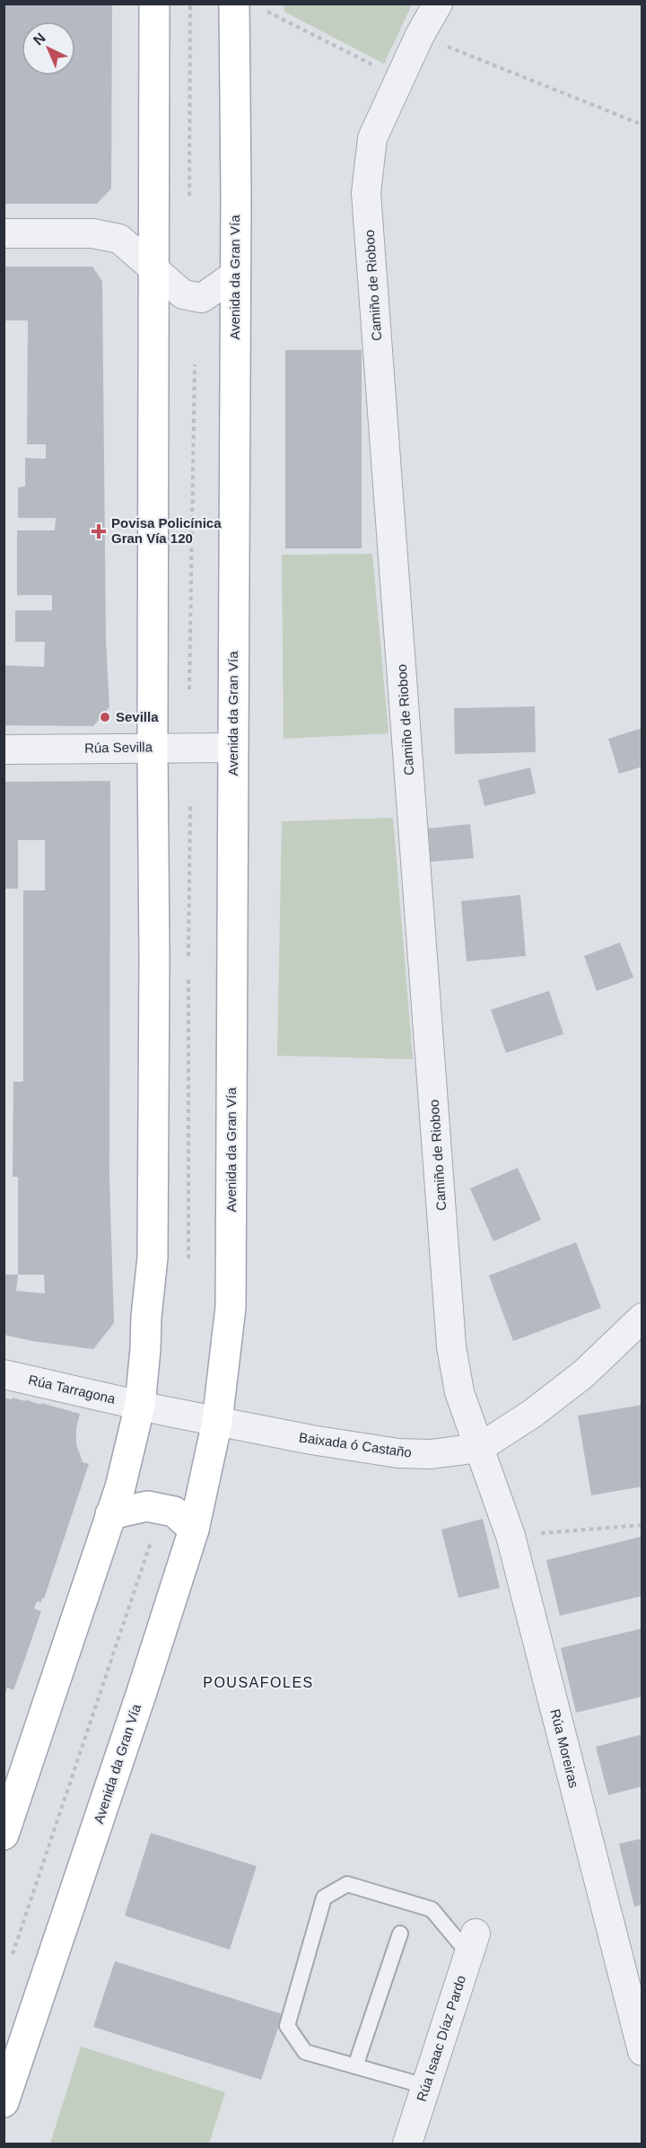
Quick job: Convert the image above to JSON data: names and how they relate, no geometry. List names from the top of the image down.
{
  "streets": {
    "main road": ["Avenida da Gran Vía"],
    "street": [
      "Camiño de Rioboo",
      "Rúa Sevilla",
      "Rúa Tarragona",
      "Baixada ó Castaño",
      "Rúa Moreiras",
      "Rúa Isaac Díaz Pardo"
    ]
  },
  "crossings": [
    ["Avenida da Gran Vía", "Rúa Sevilla"],
    ["Avenida da Gran Vía", "Baixada ó Castaño"],
    ["Camiño de Rioboo", "Baixada ó Castaño"],
    ["Camiño de Rioboo", "Rúa Moreiras"],
    ["Baixada ó Castaño", "Rúa Moreiras"]
  ],
  "districts": ["POUSAFOLES"],
  "places": {
    "health": ["Povisa Policínica Gran Vía 120"],
    "other": ["Sevilla"]
  },
  "north": "top left"
}
